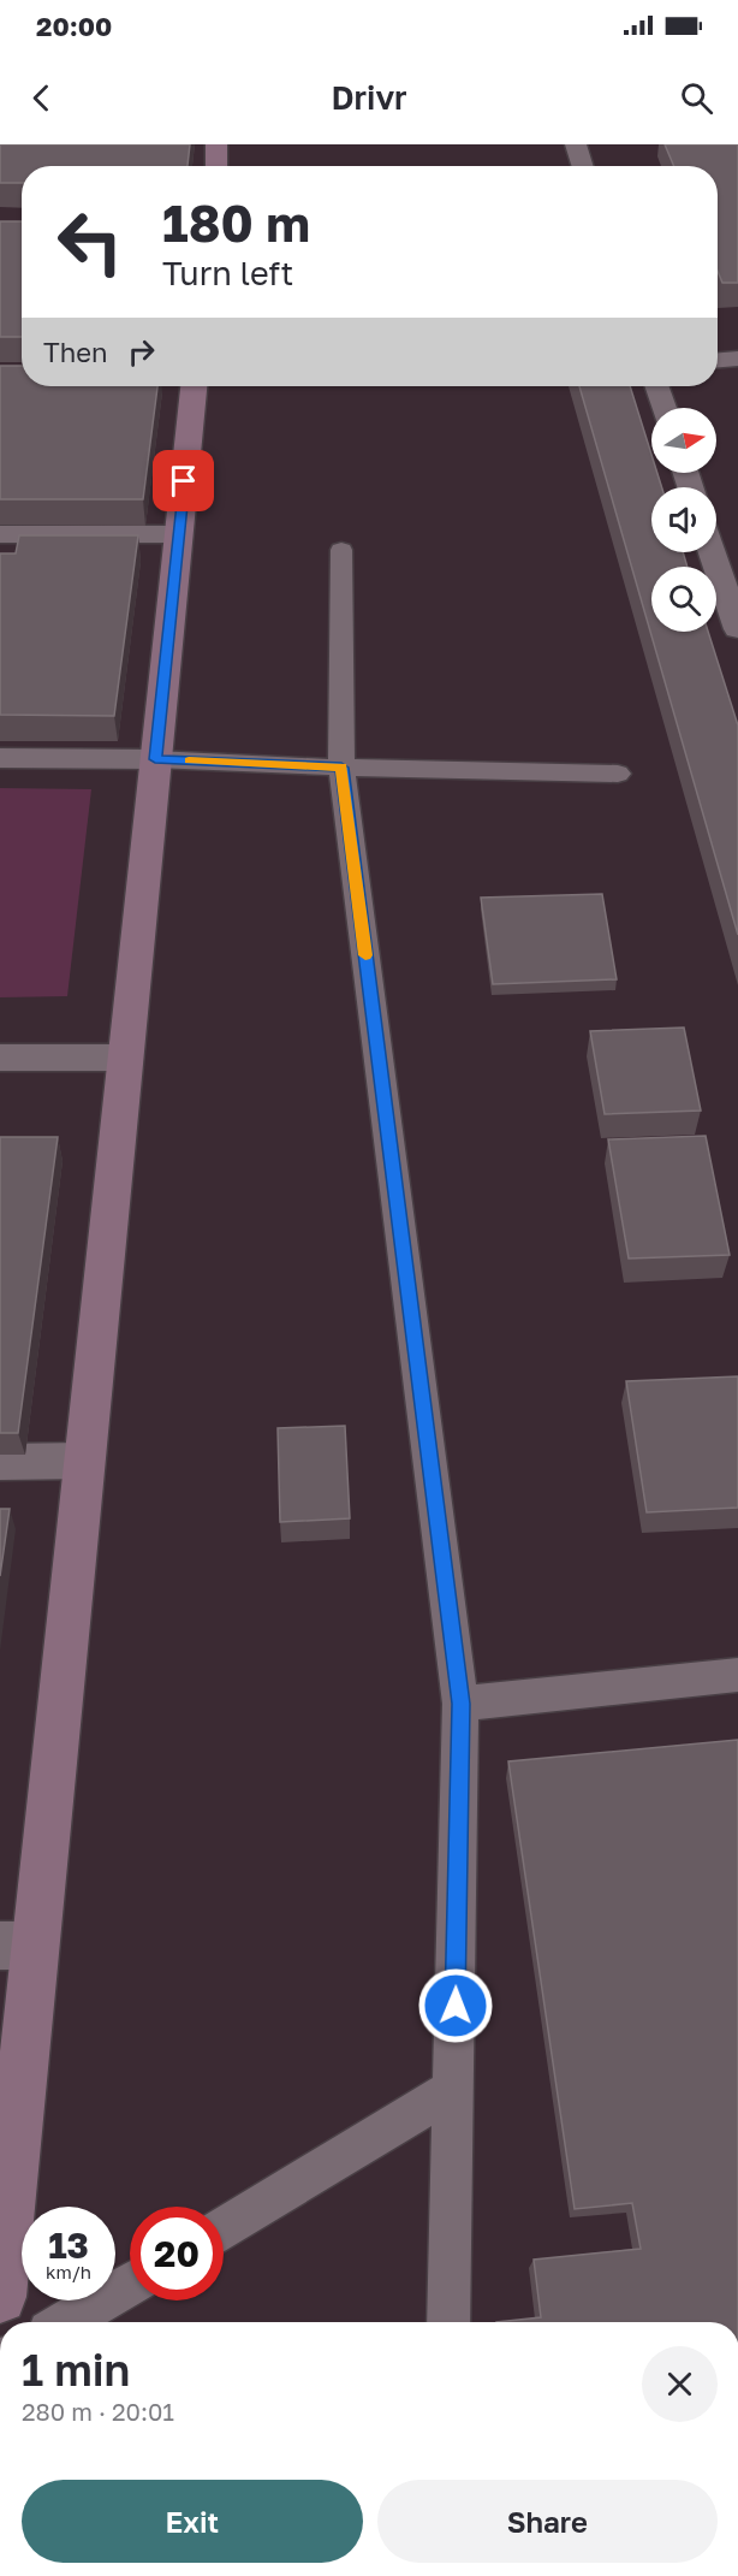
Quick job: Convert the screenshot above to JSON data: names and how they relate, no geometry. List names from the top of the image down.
{
  "north": "right",
  "page": {
    "status": "20:00",
    "header": "Drivr",
    "turn": ["180 m", "Turn left"],
    "then": "Then",
    "speed": "13 km/h",
    "limit": "20",
    "heading": ["1 min", "280 m · 20:01"],
    "buttons": ["Exit", "Share"]
  }
}
